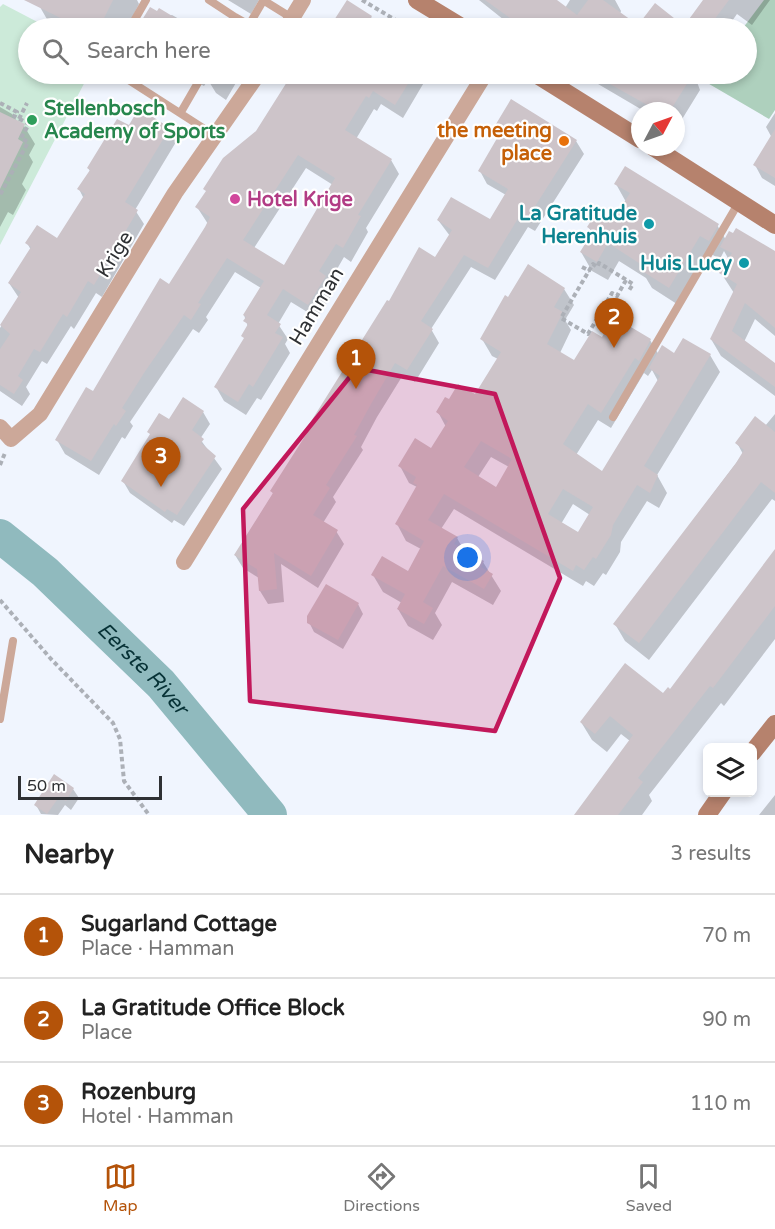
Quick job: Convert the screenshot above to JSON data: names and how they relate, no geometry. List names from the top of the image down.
{
  "streets": {
    "street": ["Krige", "Hamman"]
  },
  "water": ["Eerste River"],
  "places": [
    "Stellenbosch Academy of Sports",
    "the meeting place",
    "Hotel Krige",
    "La Gratitude Herenhuis",
    "Huis Lucy"
  ],
  "scale_bar": "50 m",
  "north": "top right",
  "page": {
    "search": "Search here",
    "pins": ["2", "1", "3"],
    "scale": "50 m",
    "heading": ["Nearby", "3 results"],
    "list": [
      {
        "mark": "1",
        "name": "Sugarland Cottage",
        "note": "Place · Hamman",
        "value": "70 m"
      },
      {
        "mark": "2",
        "name": "La Gratitude Office Block",
        "note": "Place",
        "value": "90 m"
      },
      {
        "mark": "3",
        "name": "Rozenburg",
        "note": "Hotel · Hamman",
        "value": "110 m"
      }
    ],
    "nav": ["Map", "Directions", "Saved"]
  }
}
